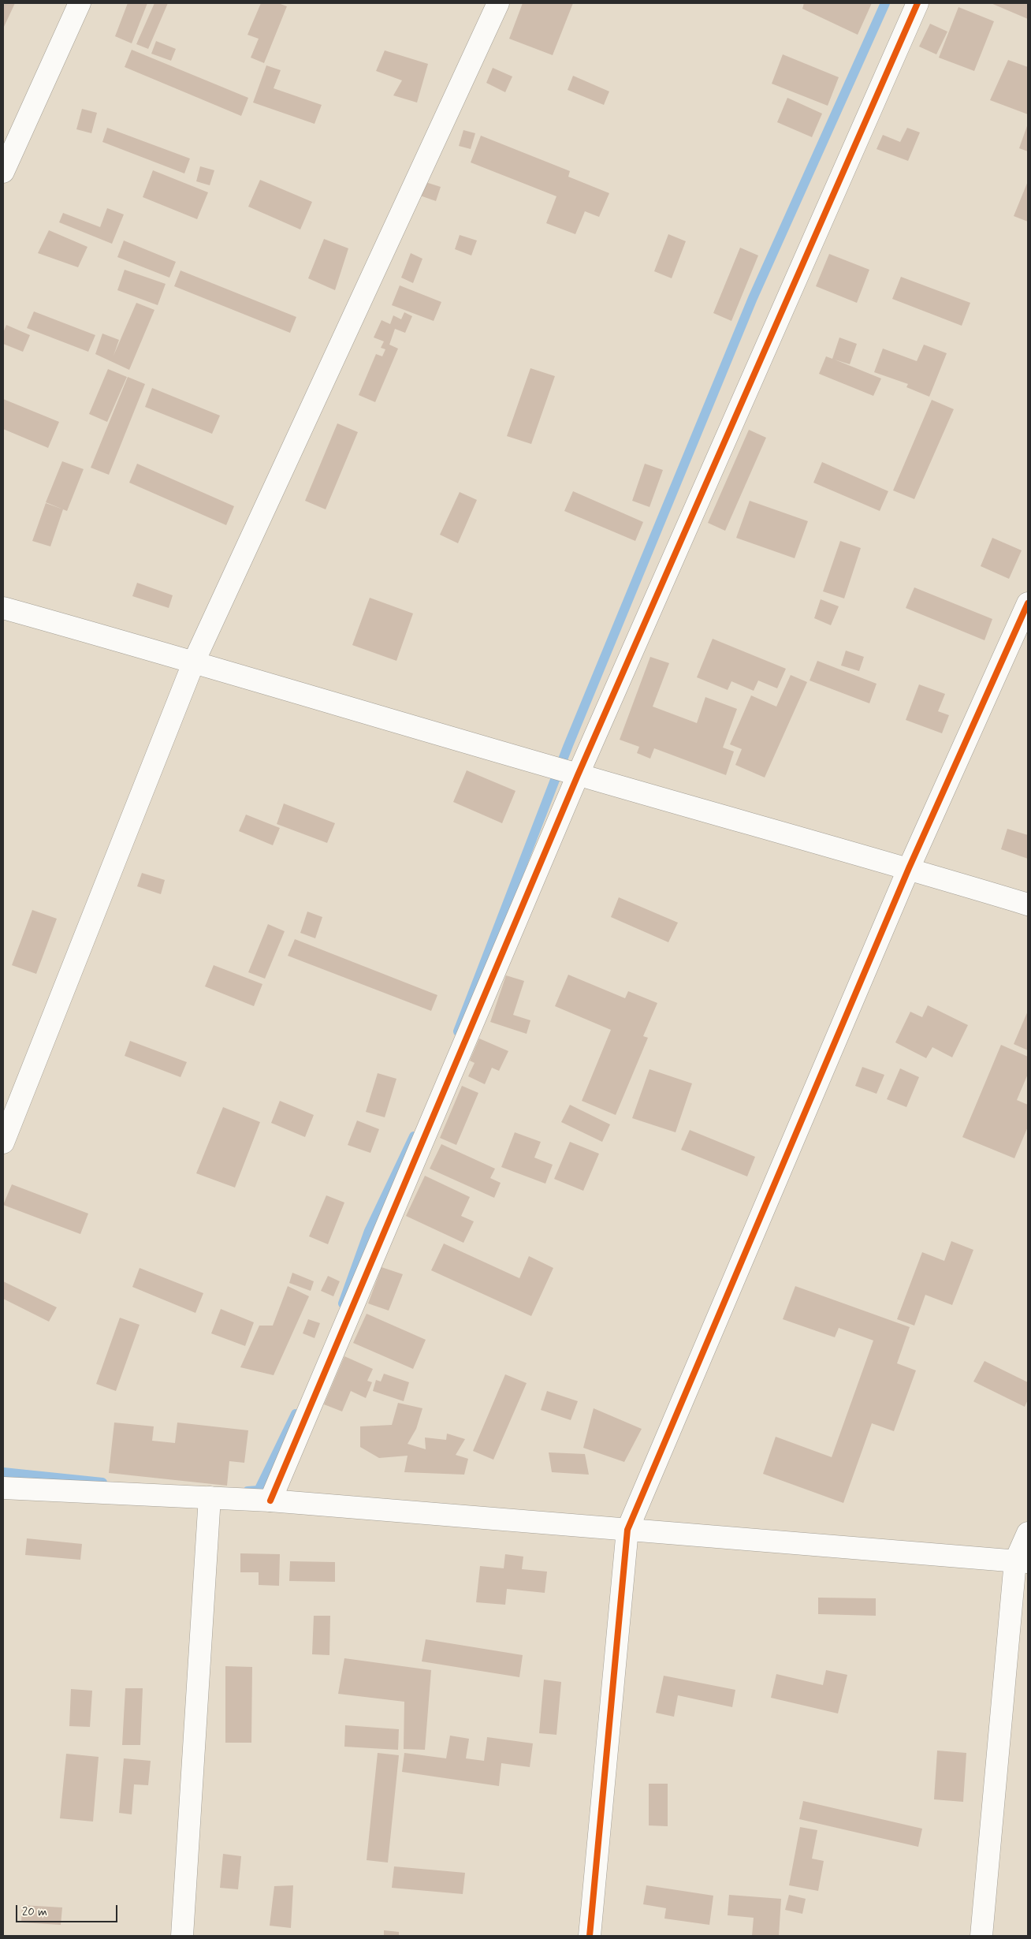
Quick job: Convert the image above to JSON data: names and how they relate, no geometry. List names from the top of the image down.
{
  "scale_bar": "20 m"
}
